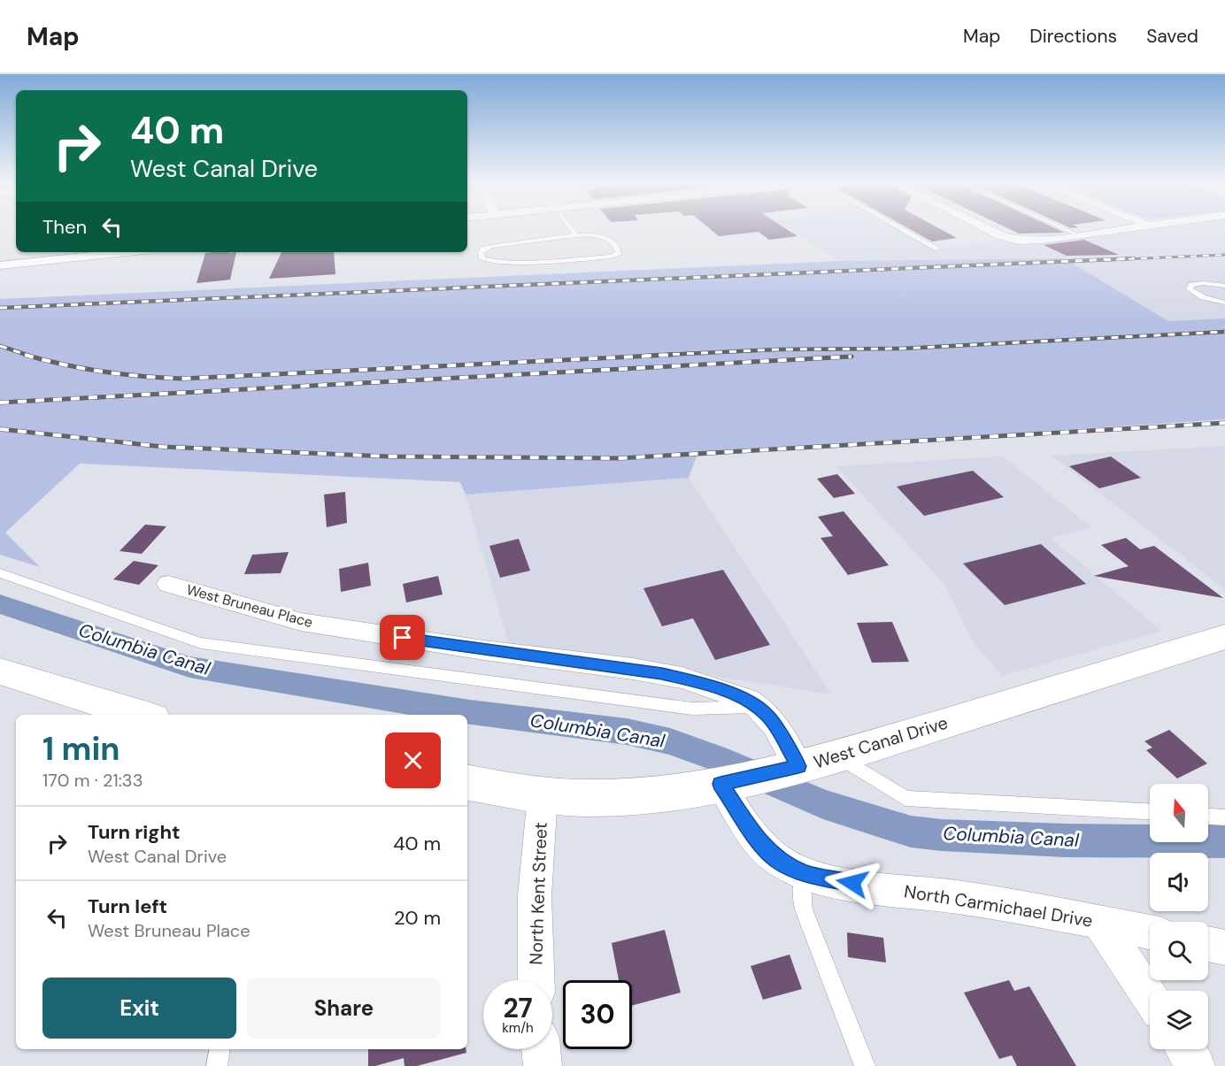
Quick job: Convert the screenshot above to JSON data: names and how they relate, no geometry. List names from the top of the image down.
{
  "streets": {
    "street": [
      "West Bruneau Place",
      "West Canal Drive",
      "North Kent Street",
      "North Carmichael Drive"
    ]
  },
  "crossings": [
    ["West Bruneau Place", "West Canal Drive"],
    ["West Canal Drive", "North Kent Street"],
    ["West Canal Drive", "North Carmichael Drive"]
  ],
  "water": ["Columbia Canal"],
  "north": "top",
  "page": {
    "header": "Map",
    "nav": ["Map", "Directions", "Saved"],
    "turn": ["40 m", "West Canal Drive"],
    "then": "Then",
    "heading": ["1 min", "170 m · 21:33"],
    "list": [
      {
        "name": "Turn right",
        "note": "West Canal Drive",
        "value": "40 m"
      },
      {
        "name": "Turn left",
        "note": "West Bruneau Place",
        "value": "20 m"
      }
    ],
    "buttons": ["Exit", "Share"],
    "speed": "27 km/h",
    "limit": "30"
  }
}
